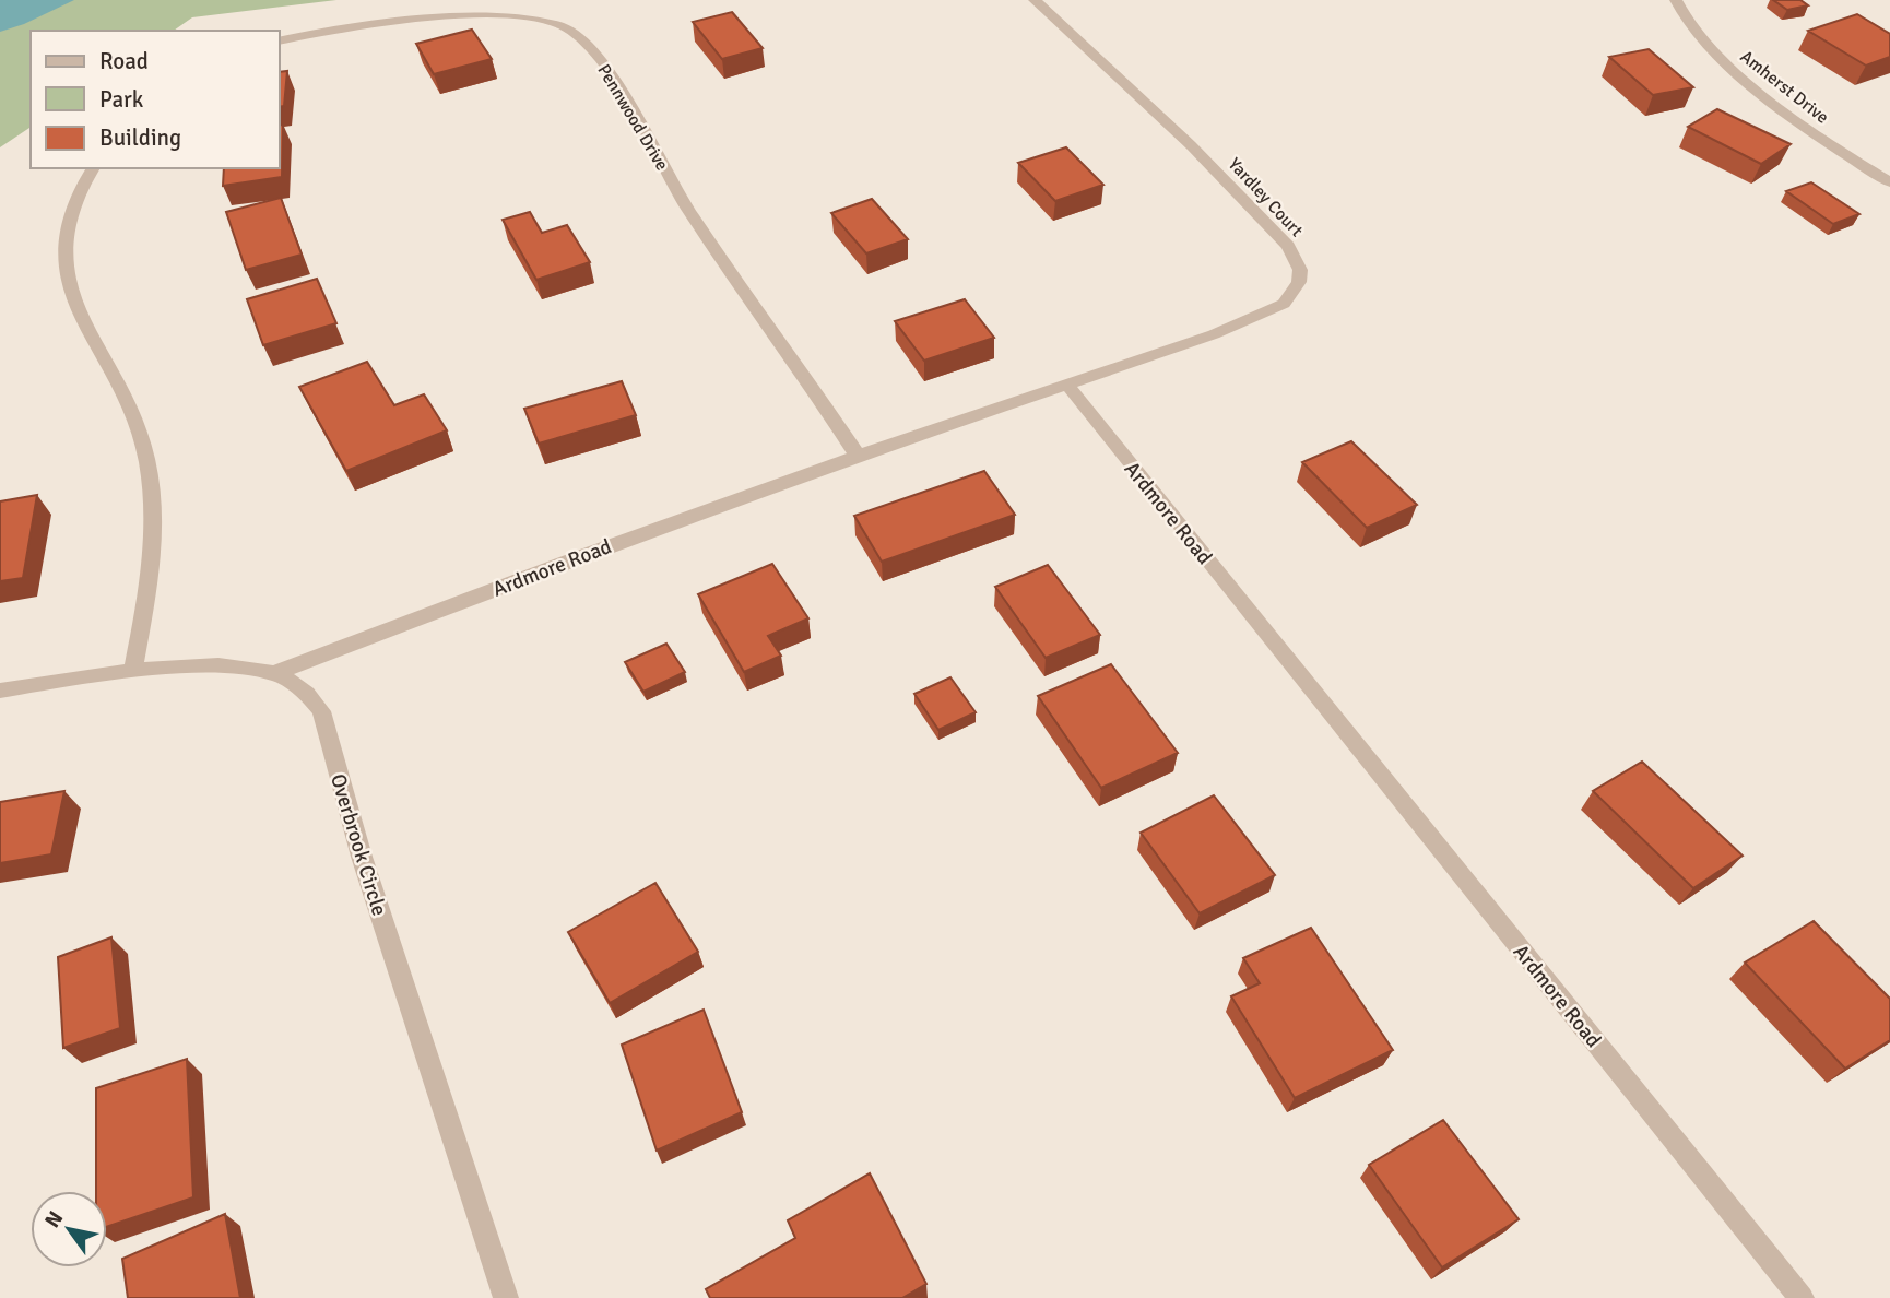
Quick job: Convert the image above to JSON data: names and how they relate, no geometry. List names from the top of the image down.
{
  "streets": {
    "street": [
      "Amherst Drive",
      "Pennwood Drive",
      "Yardley Court",
      "Ardmore Road",
      "Overbrook Circle"
    ]
  },
  "crossings": [
    ["Pennwood Drive", "Ardmore Road"],
    ["Yardley Court", "Ardmore Road"],
    ["Ardmore Road", "Overbrook Circle"]
  ],
  "legend": ["Road", "Park", "Building"],
  "north": "top left"
}
